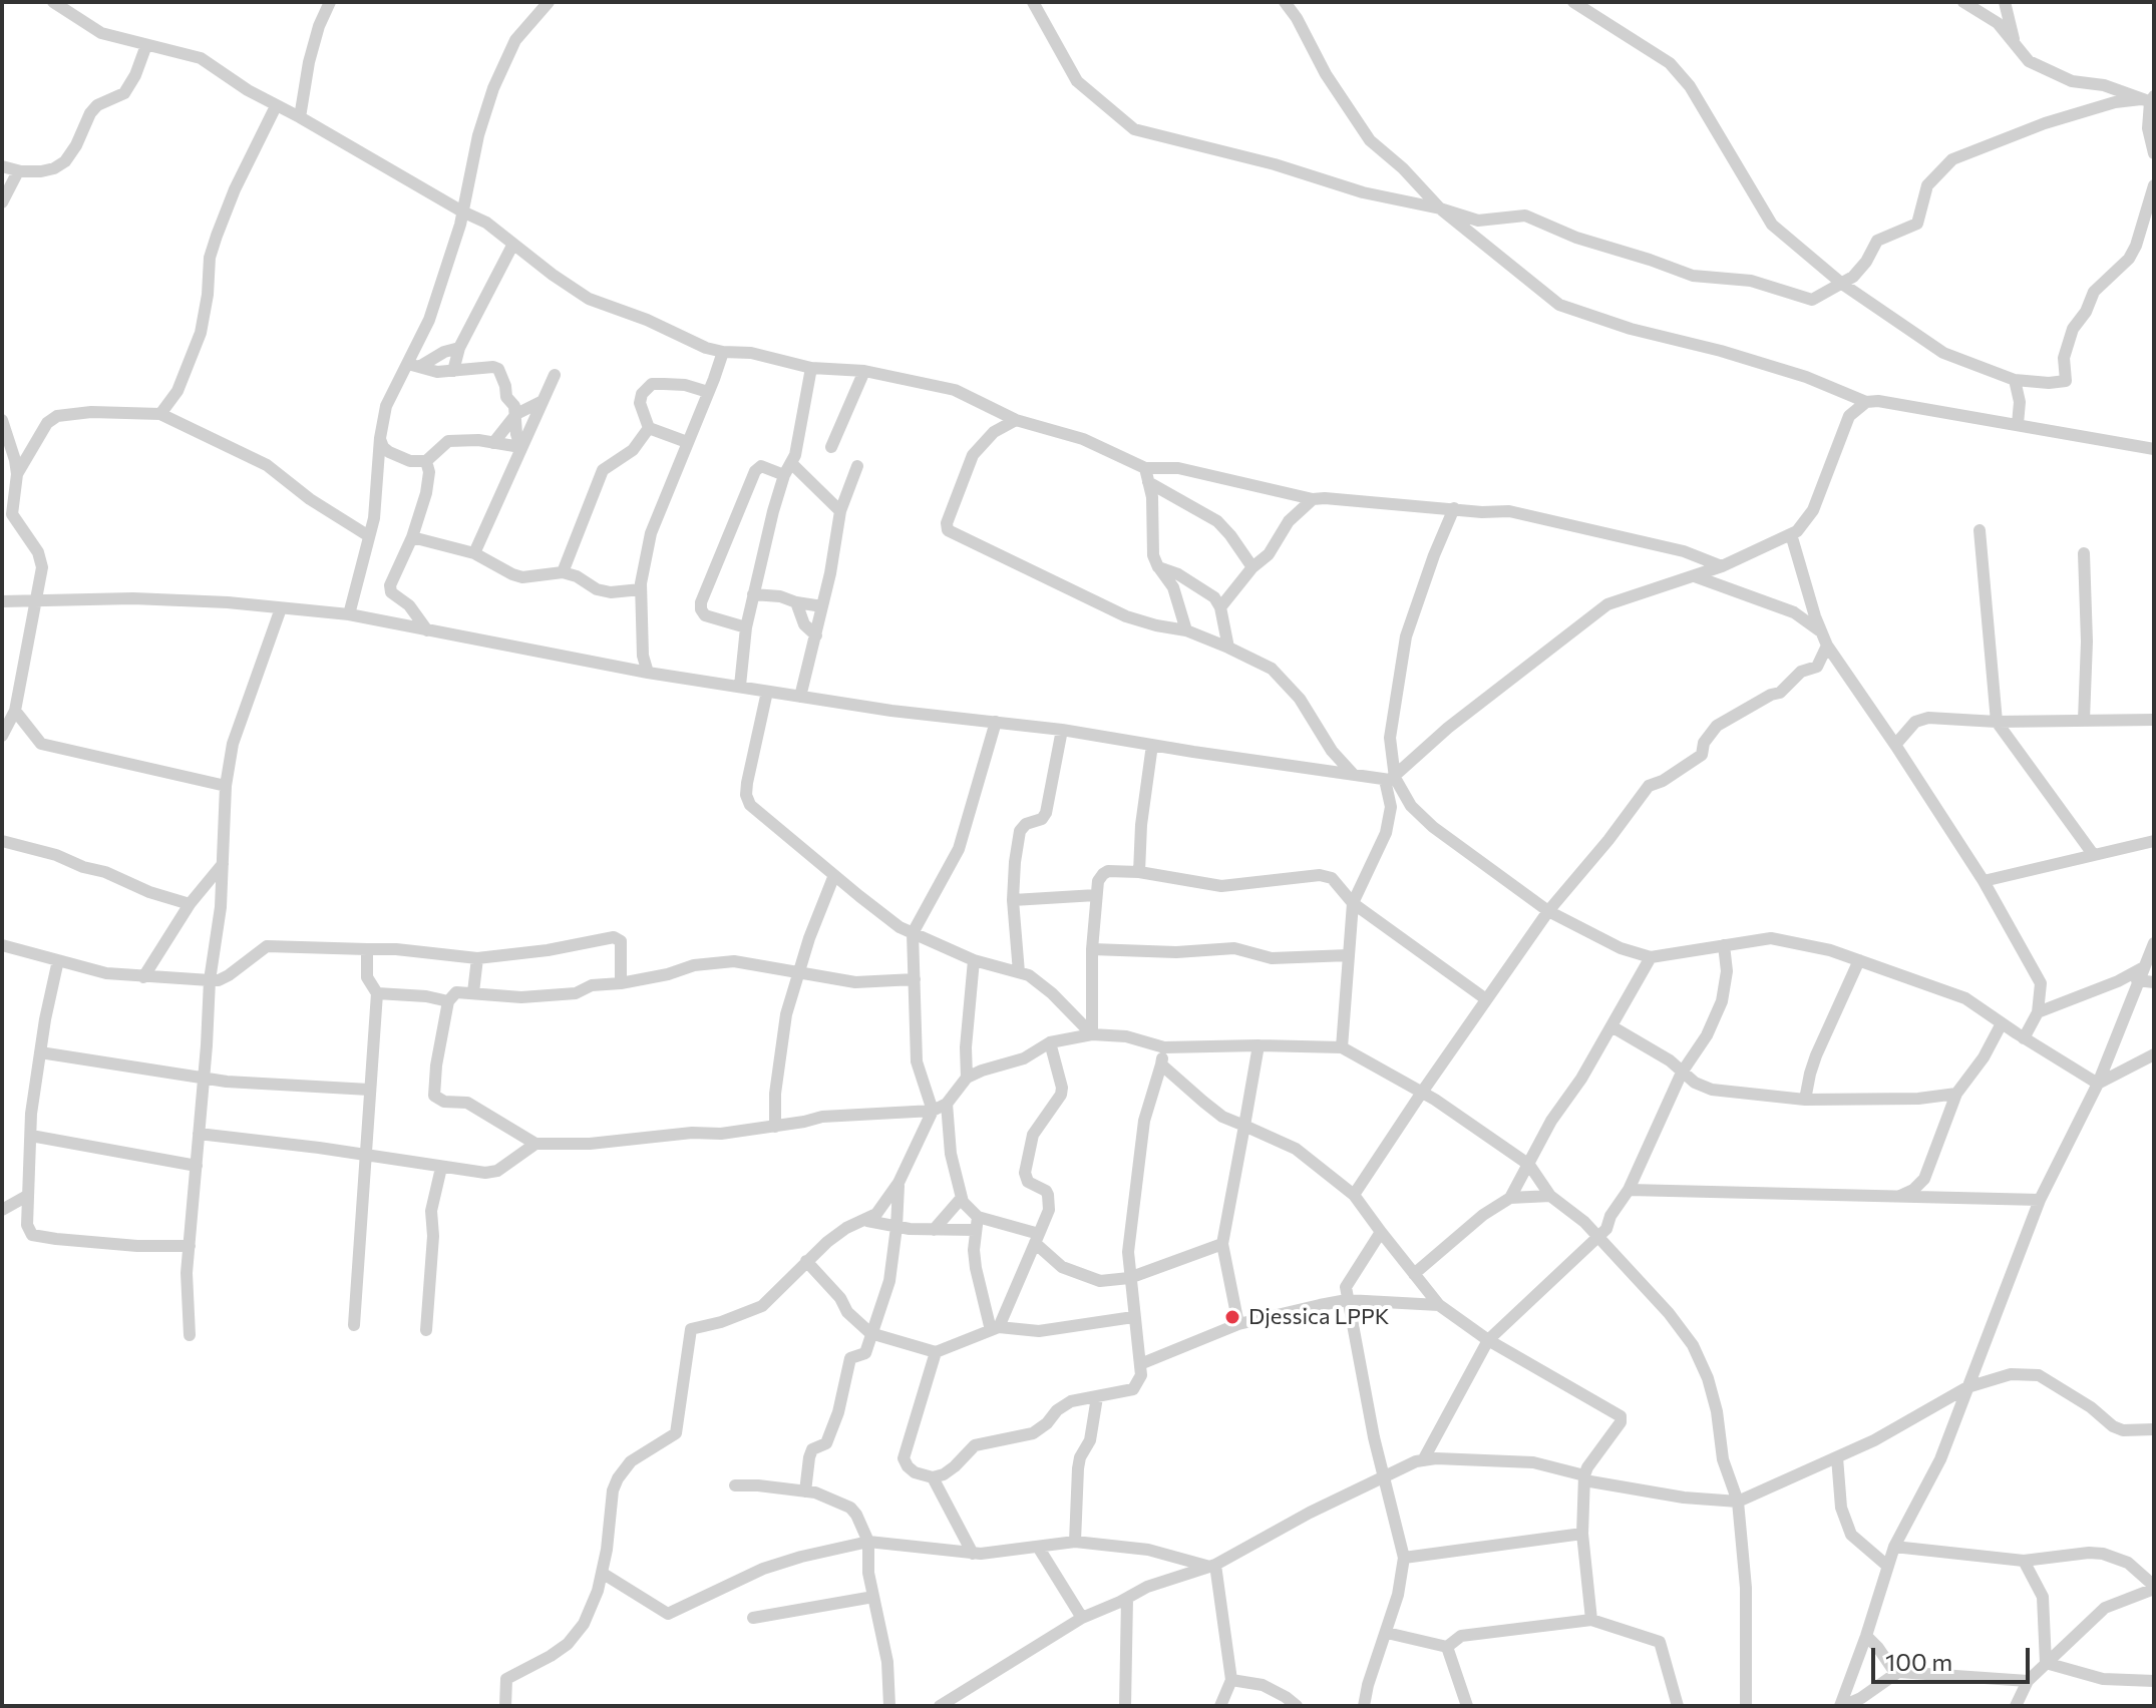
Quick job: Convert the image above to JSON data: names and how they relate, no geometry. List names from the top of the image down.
{
  "places": ["Djessica LPPK"],
  "scale_bar": "100 m"
}
